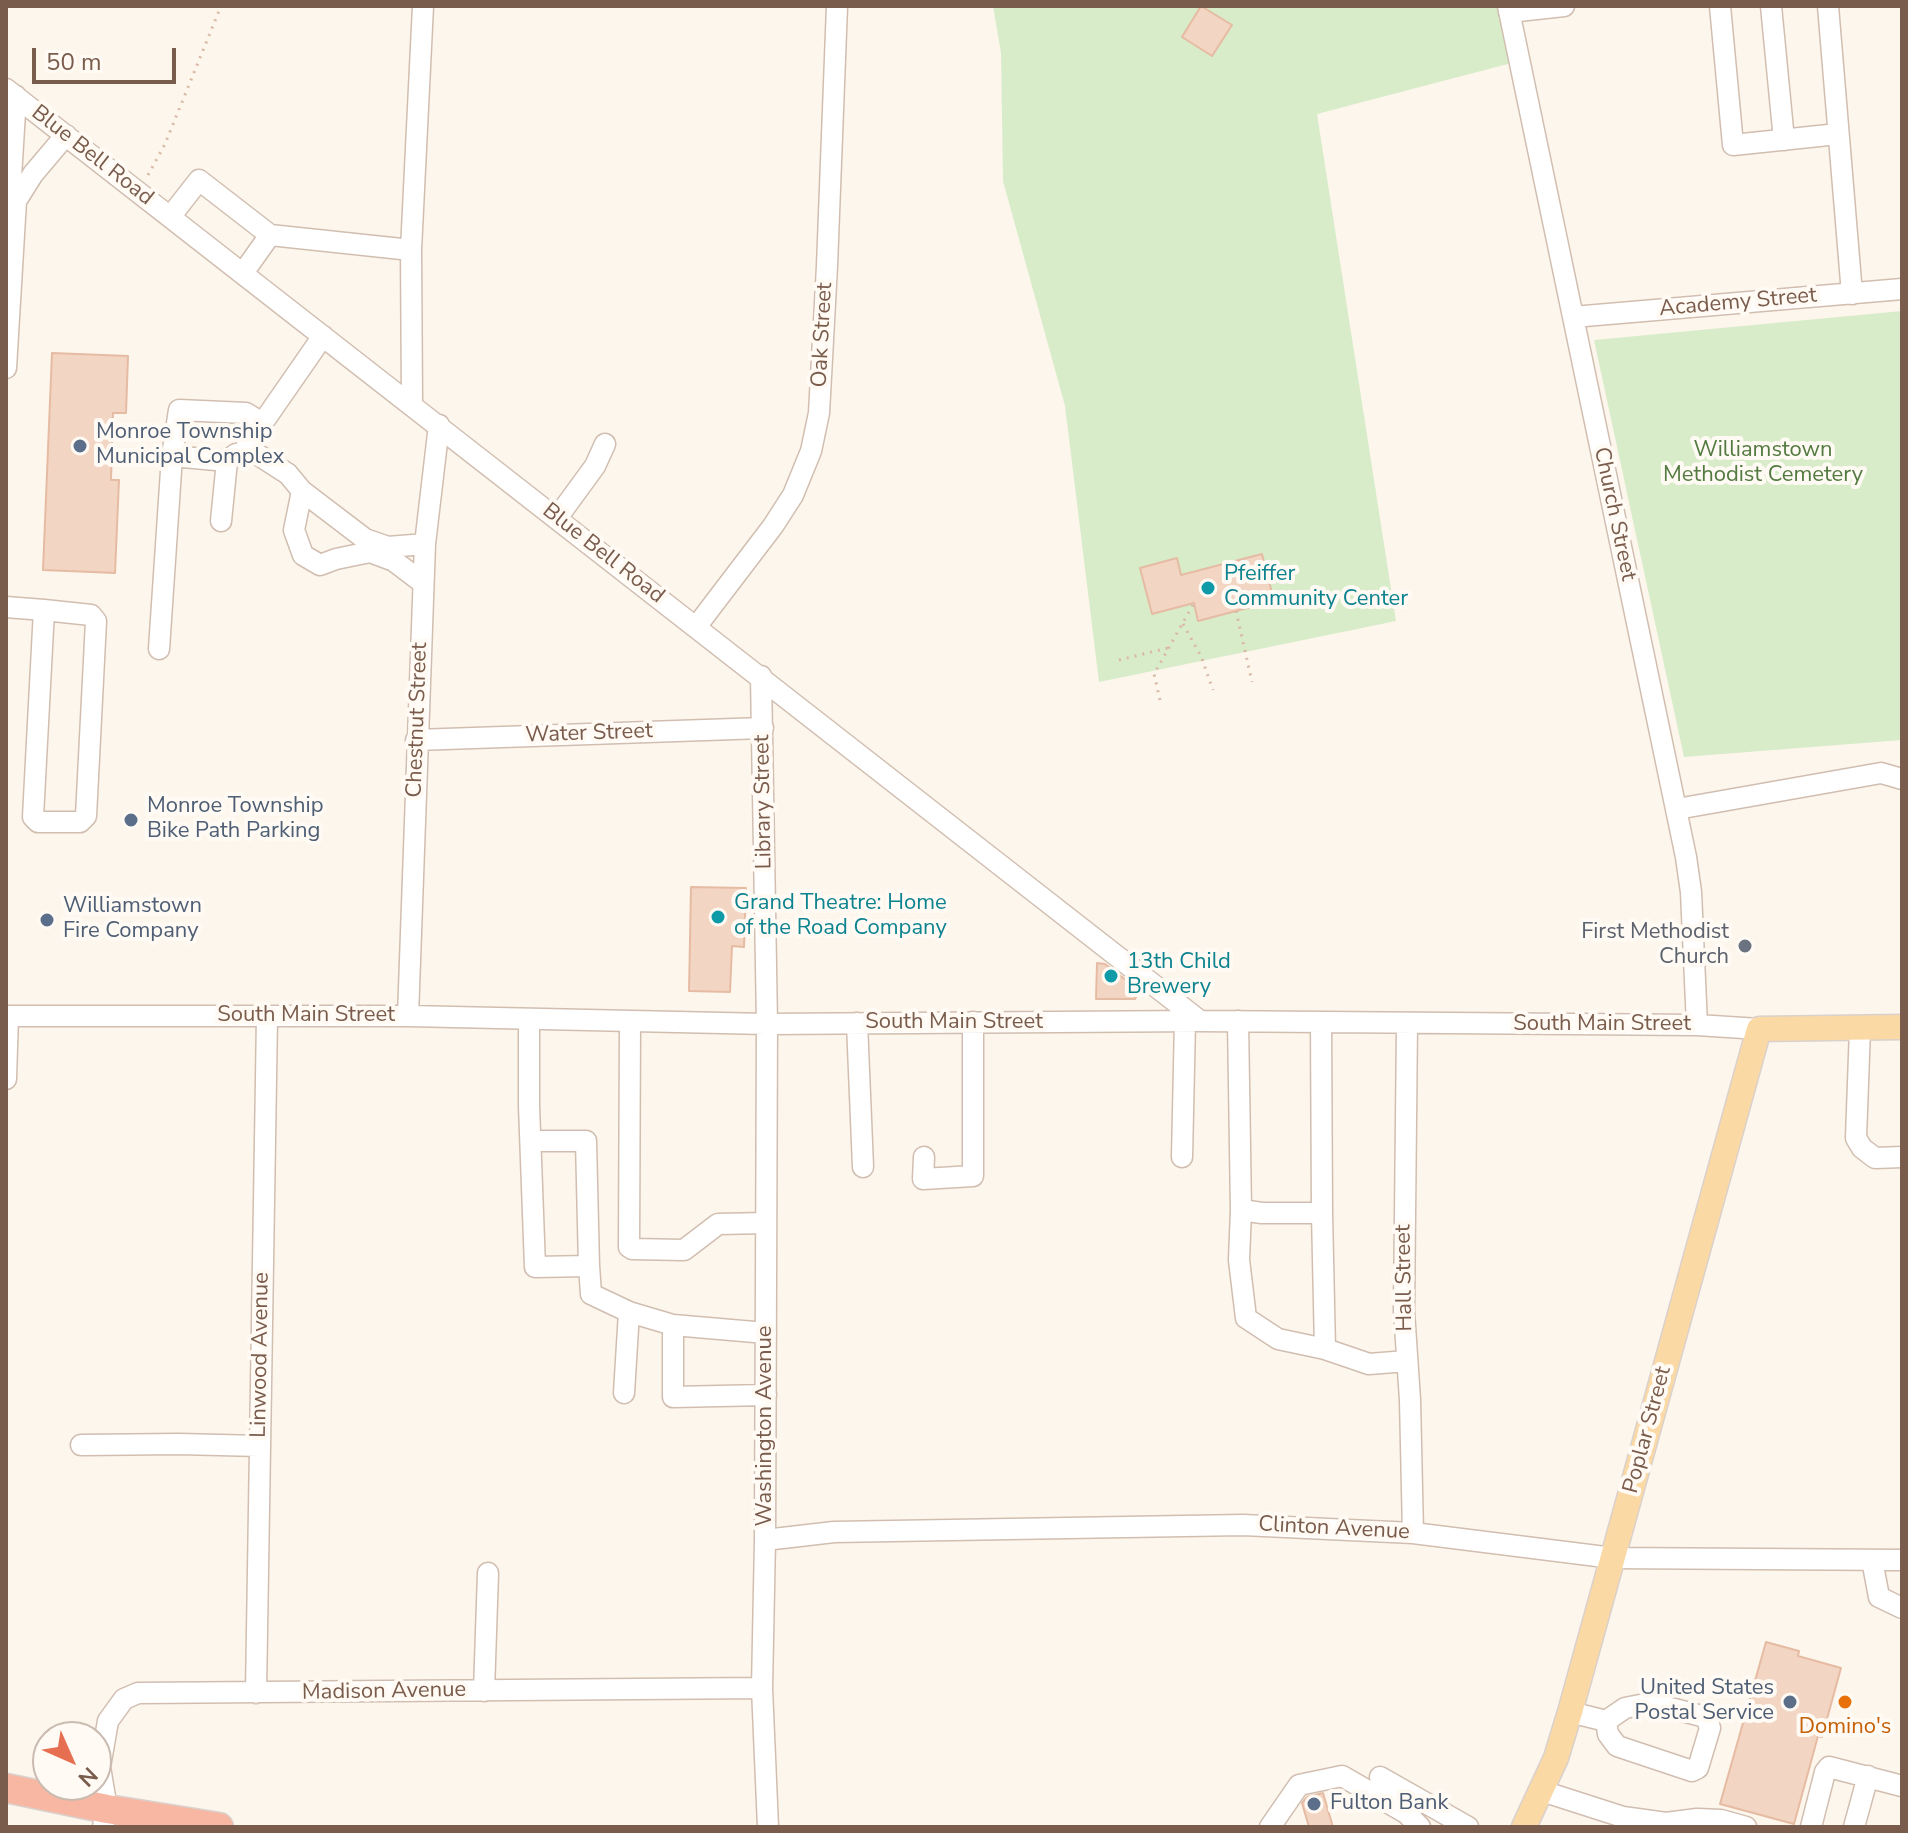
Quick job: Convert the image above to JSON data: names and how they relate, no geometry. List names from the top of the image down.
{
  "streets": {
    "main road": ["South Main Street", "Poplar Street"],
    "street": [
      "Blue Bell Road",
      "Academy Street",
      "Oak Street",
      "Church Street",
      "Chestnut Street",
      "Water Street",
      "Library Street",
      "Hall Street",
      "Linwood Avenue",
      "Washington Avenue",
      "Clinton Avenue",
      "Madison Avenue"
    ]
  },
  "crossings": [
    ["Blue Bell Road", "Oak Street"],
    ["Blue Bell Road", "Chestnut Street"],
    ["Blue Bell Road", "Library Street"],
    ["Blue Bell Road", "South Main Street"],
    ["Academy Street", "Church Street"],
    ["Church Street", "South Main Street"],
    ["Chestnut Street", "Water Street"],
    ["Chestnut Street", "South Main Street"],
    ["Water Street", "Library Street"],
    ["Library Street", "South Main Street"],
    ["Library Street", "Washington Avenue"],
    ["South Main Street", "Hall Street"],
    ["South Main Street", "Linwood Avenue"],
    ["South Main Street", "Washington Avenue"],
    ["South Main Street", "Poplar Street"],
    ["Hall Street", "Clinton Avenue"],
    ["Linwood Avenue", "Madison Avenue"],
    ["Washington Avenue", "Clinton Avenue"],
    ["Washington Avenue", "Madison Avenue"],
    ["Poplar Street", "Clinton Avenue"]
  ],
  "parks": ["Williamstown Methodist Cemetery"],
  "places": [
    "Monroe Township Municipal Complex",
    "Pfeiffer Community Center",
    "Monroe Township Bike Path Parking",
    "Grand Theatre: Home of the Road Company",
    "Williamstown Fire Company",
    "First Methodist Church",
    "13th Child Brewery",
    "United States Postal Service",
    "Domino's",
    "Fulton Bank"
  ],
  "scale_bar": "50 m",
  "north": "bottom right"
}
